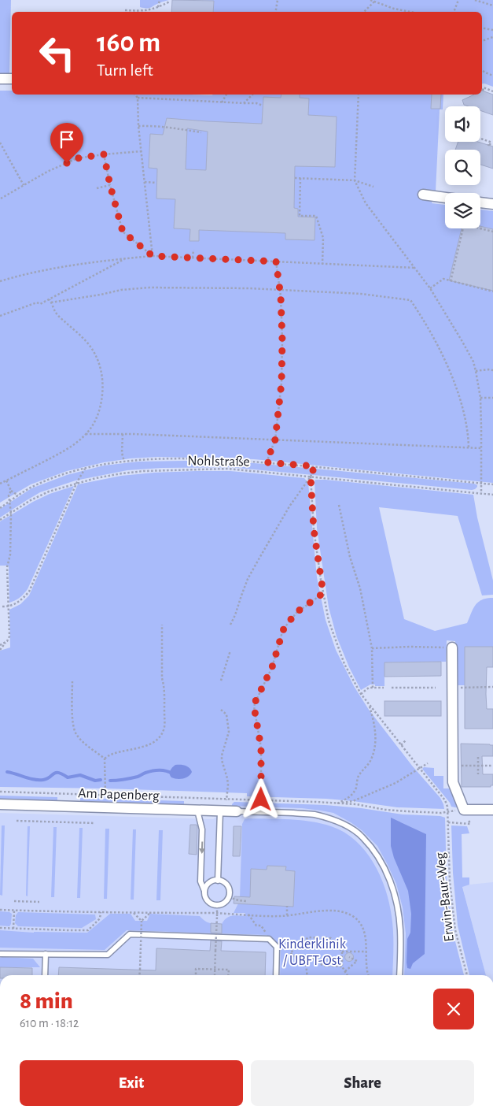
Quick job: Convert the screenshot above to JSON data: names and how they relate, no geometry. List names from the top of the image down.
{
  "streets": {
    "street": ["Am Papenberg"],
    "path": ["Nohlstraße", "Erwin-Baur-Weg"]
  },
  "parks": ["Kinderklinik / UBFT-Ost"],
  "page": {
    "turn": ["160 m", "Turn left"],
    "heading": ["8 min", "610 m · 18:12"],
    "buttons": ["Exit", "Share"]
  }
}
